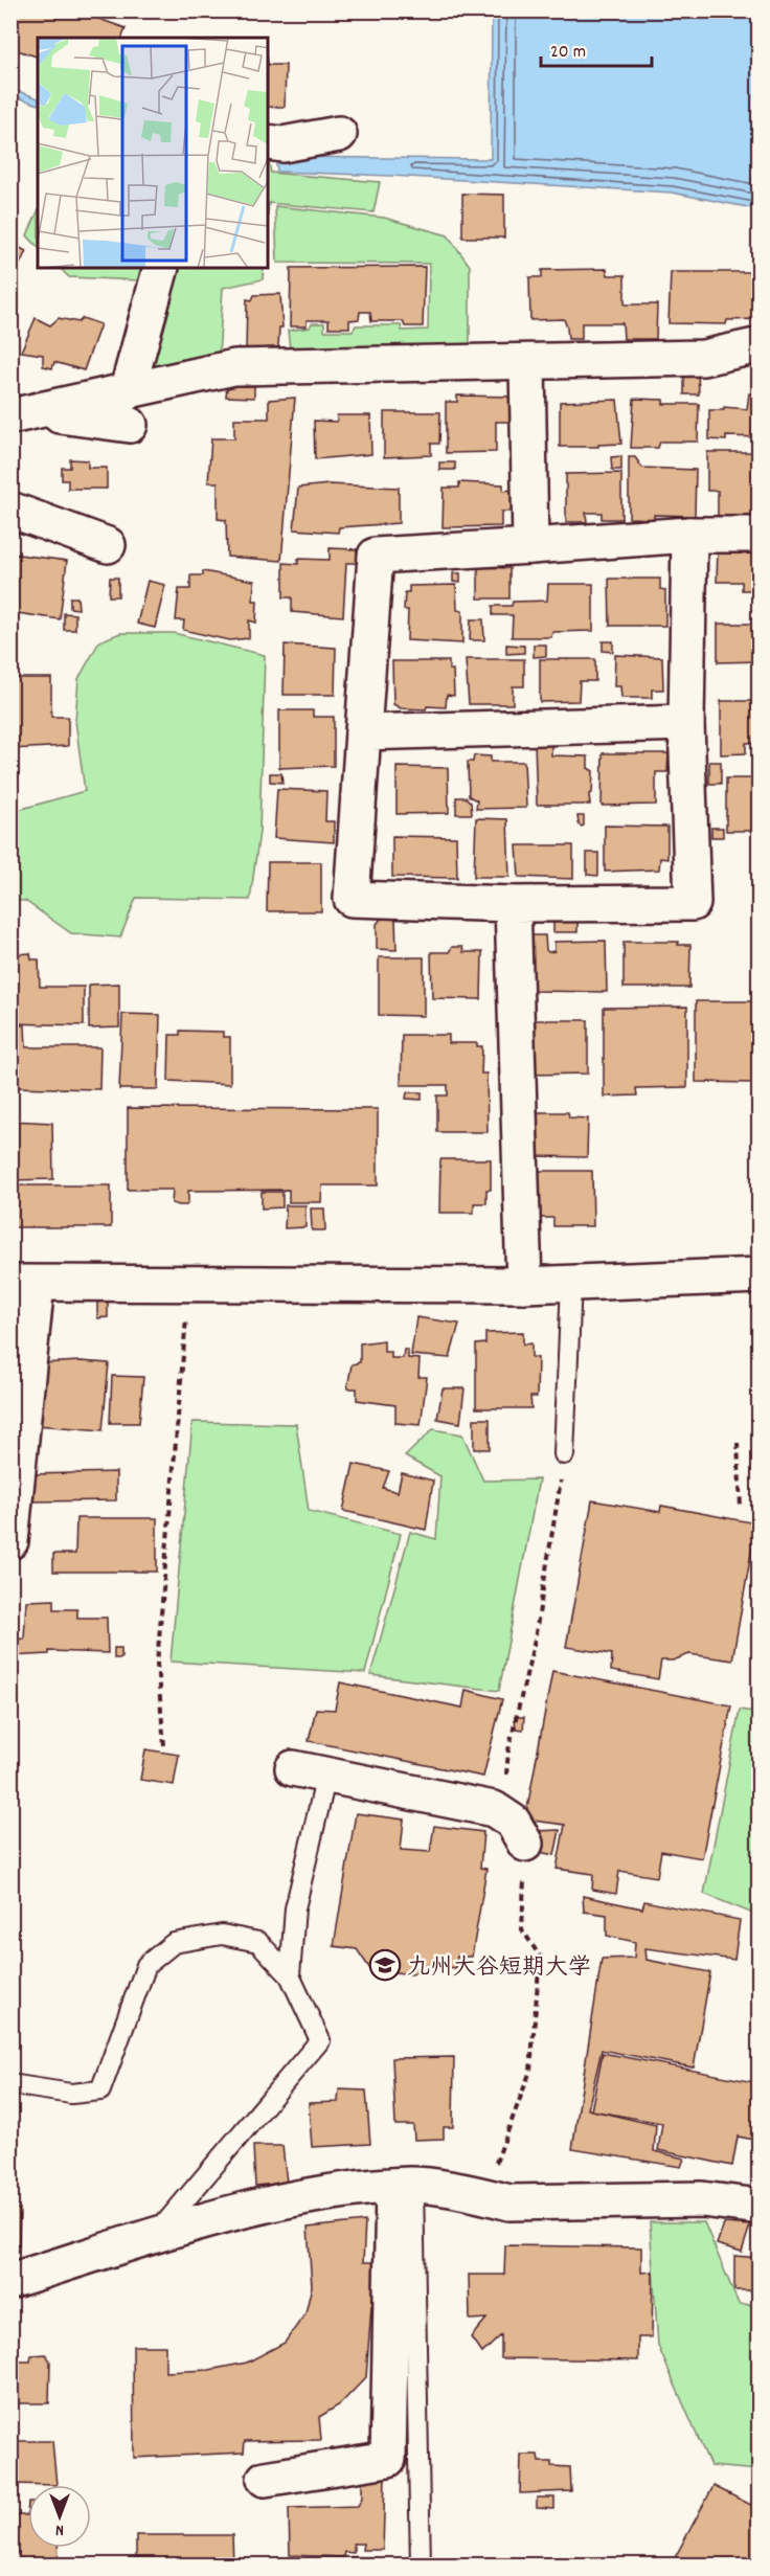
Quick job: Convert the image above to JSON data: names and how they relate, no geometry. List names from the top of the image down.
{
  "places": {
    "school or university": ["九州大谷短期大学"]
  },
  "scale_bar": "20 m",
  "north": "bottom"
}
